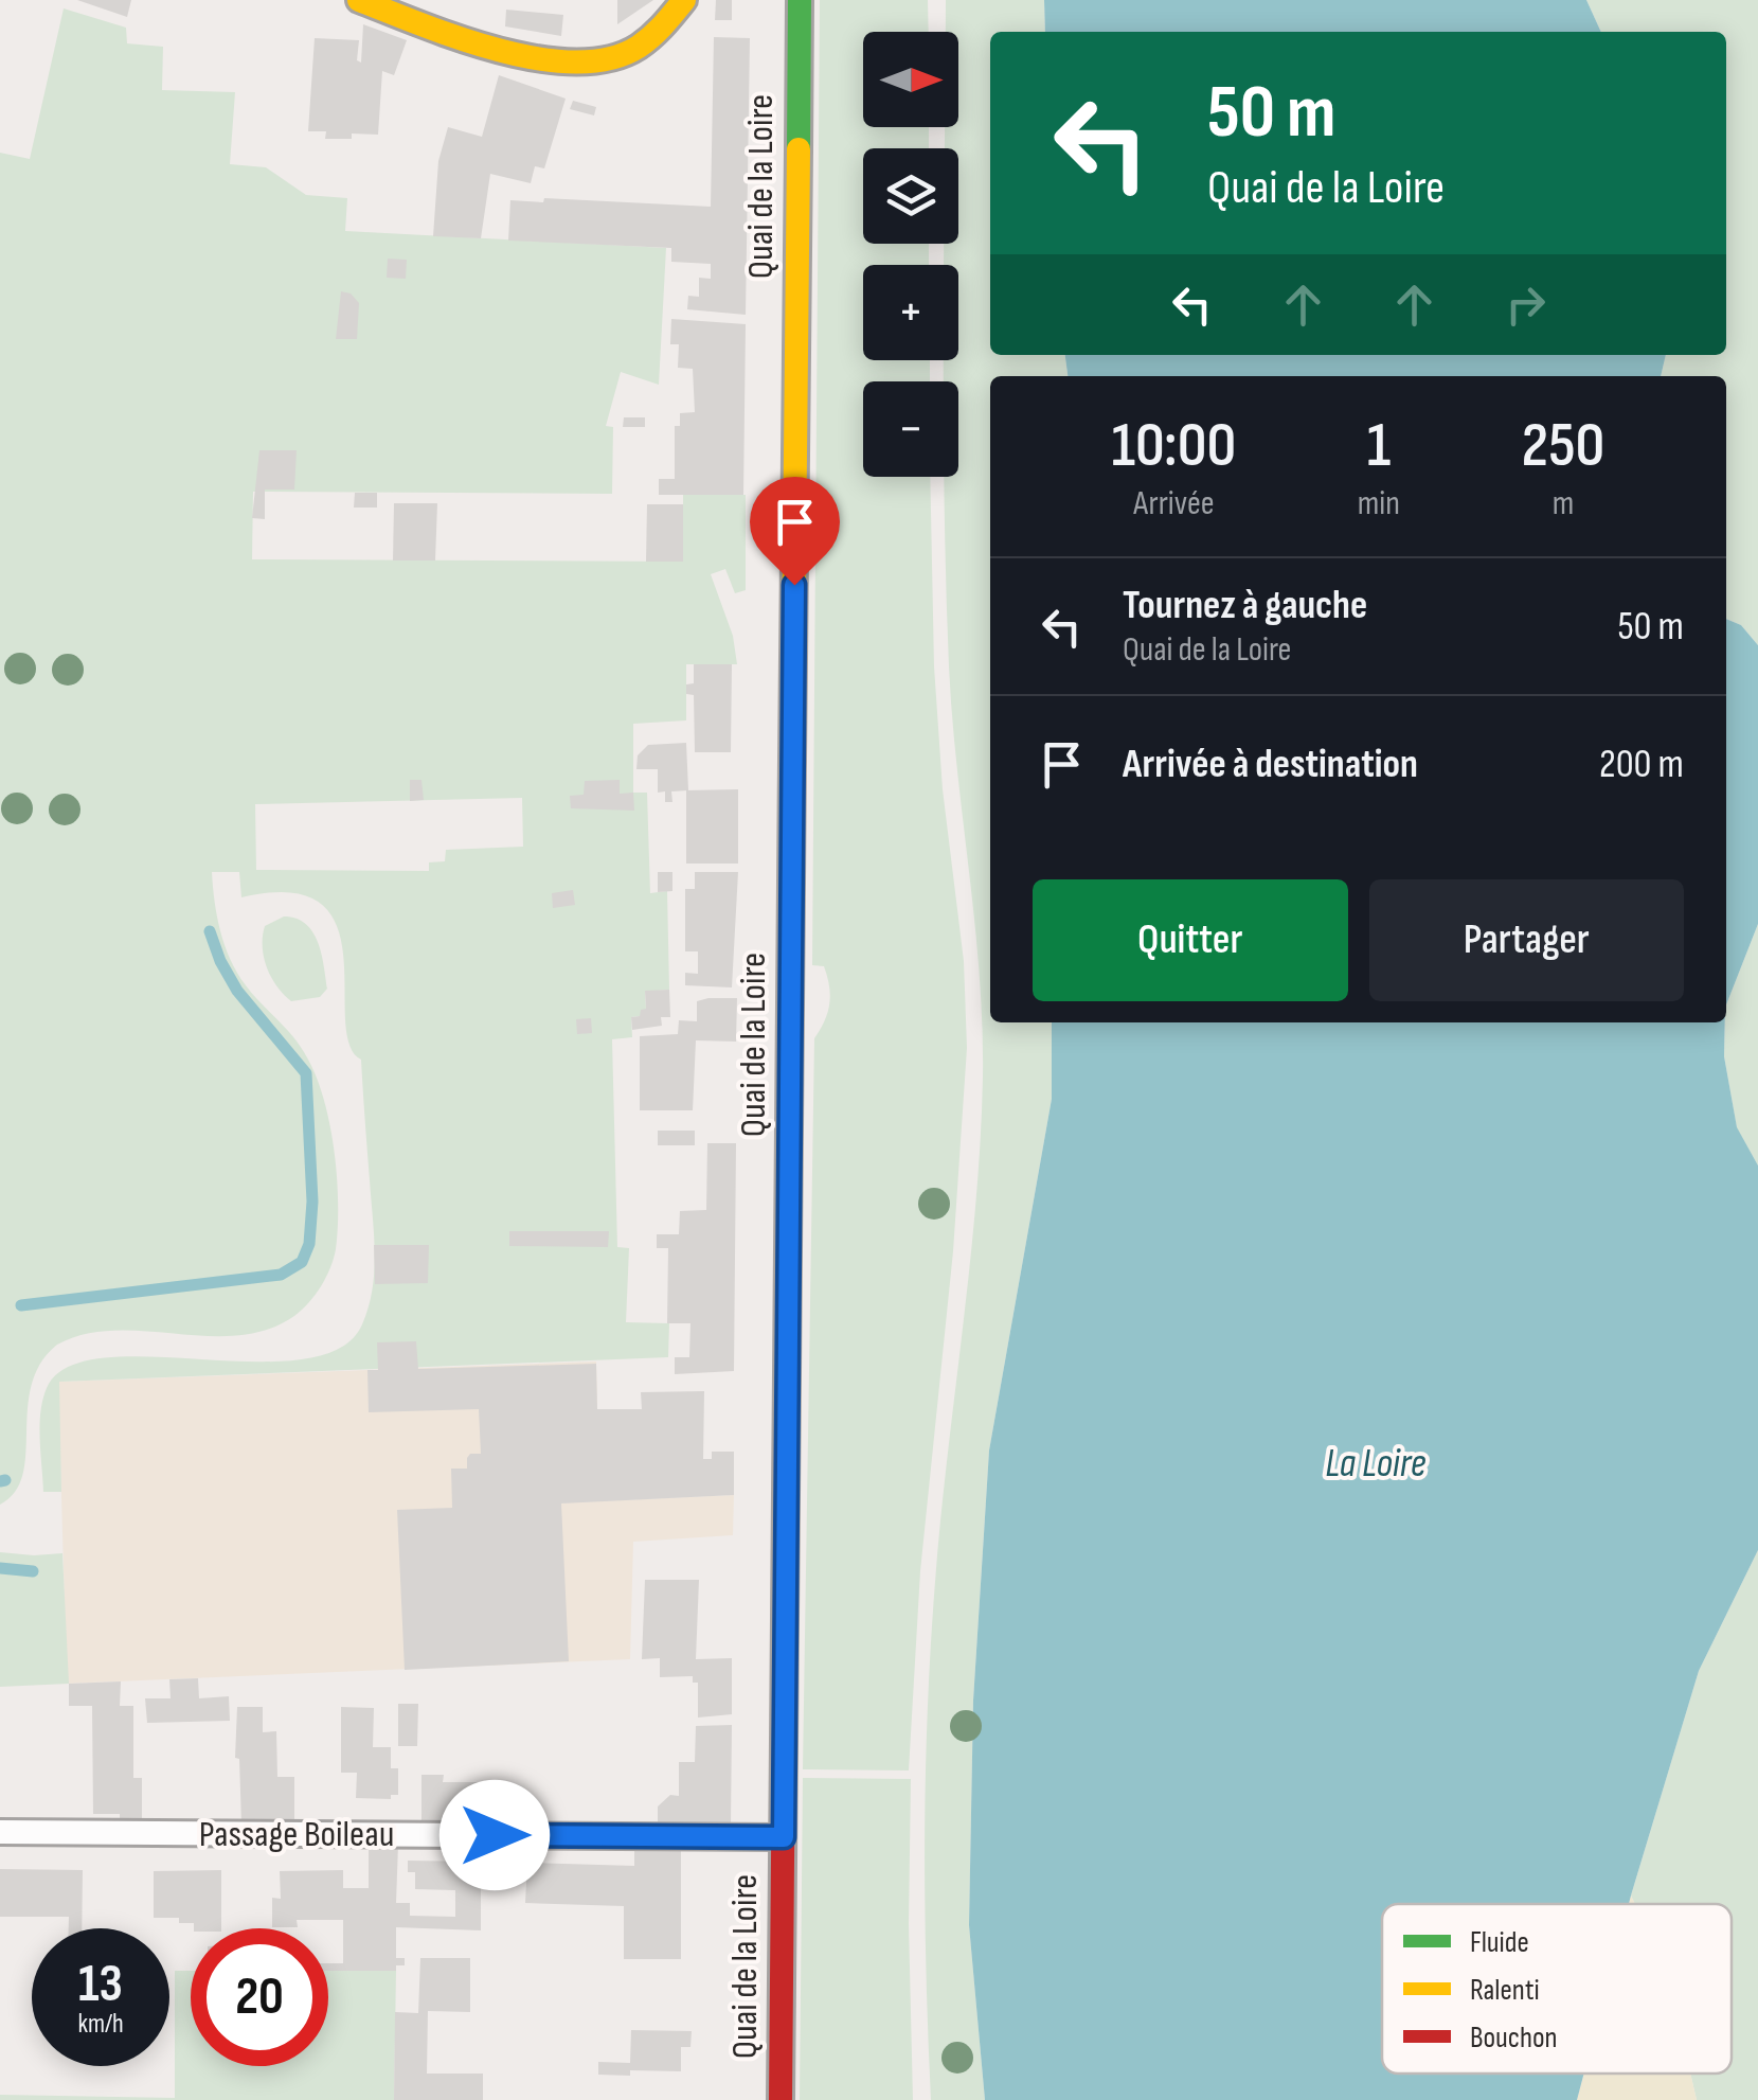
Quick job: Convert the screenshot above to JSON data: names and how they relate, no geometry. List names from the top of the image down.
{
  "streets": {
    "main road": ["Quai de la Loire"],
    "lane": ["Passage Boileau"]
  },
  "crossings": [
    ["Quai de la Loire", "Passage Boileau"]
  ],
  "water": ["La Loire"],
  "legend": ["Fluide", "Ralenti", "Bouchon"],
  "north": "right",
  "page": {
    "map_buttons": ["+", "−"],
    "turn": ["50 m", "Quai de la Loire"],
    "eta": [
      "10:00",
      "Arrivée",
      "1",
      "min",
      "250",
      "m"
    ],
    "list": [
      {
        "name": "Tournez à gauche",
        "note": "Quai de la Loire",
        "value": "50 m"
      },
      {
        "name": "Arrivée à destination",
        "value": "200 m"
      }
    ],
    "buttons": ["Quitter", "Partager"],
    "speed": "13 km/h",
    "limit": "20"
  }
}
